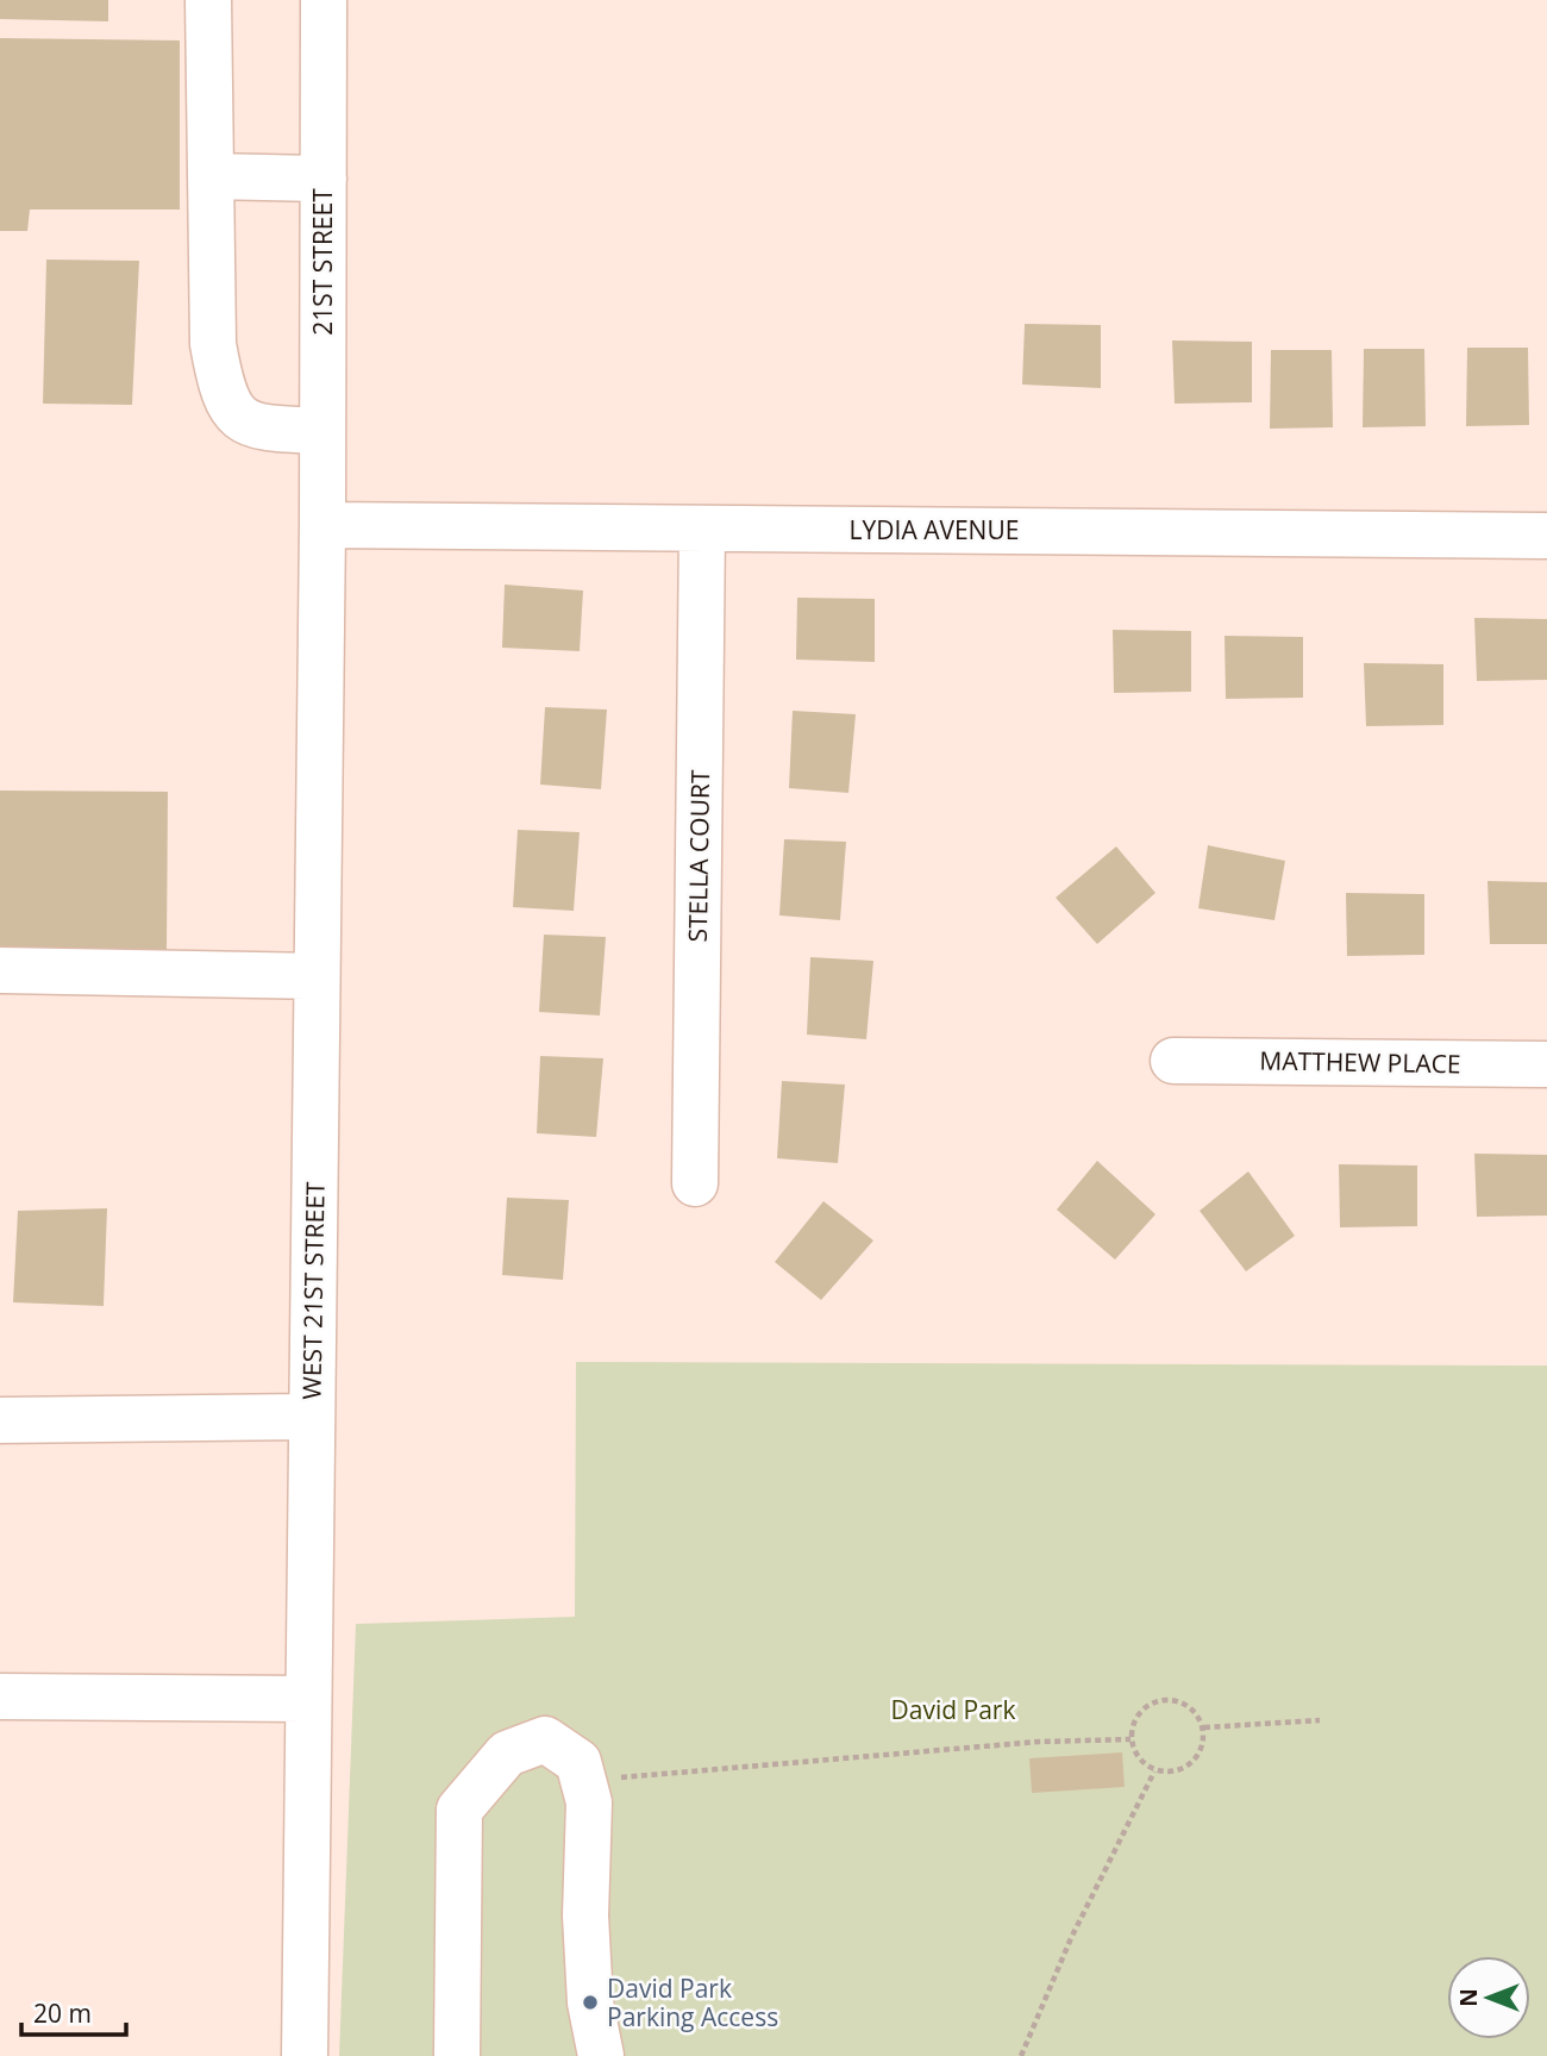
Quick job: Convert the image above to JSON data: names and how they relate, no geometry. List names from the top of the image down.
{
  "streets": {
    "street": [
      "21ST STREET",
      "LYDIA AVENUE",
      "STELLA COURT",
      "MATTHEW PLACE",
      "WEST 21ST STREET"
    ]
  },
  "crossings": [
    ["21ST STREET", "LYDIA AVENUE"],
    ["21ST STREET", "WEST 21ST STREET"],
    ["LYDIA AVENUE", "STELLA COURT"],
    ["LYDIA AVENUE", "WEST 21ST STREET"]
  ],
  "parks": ["David Park"],
  "places": ["David Park Parking Access"],
  "scale_bar": "20 m",
  "north": "left"
}
